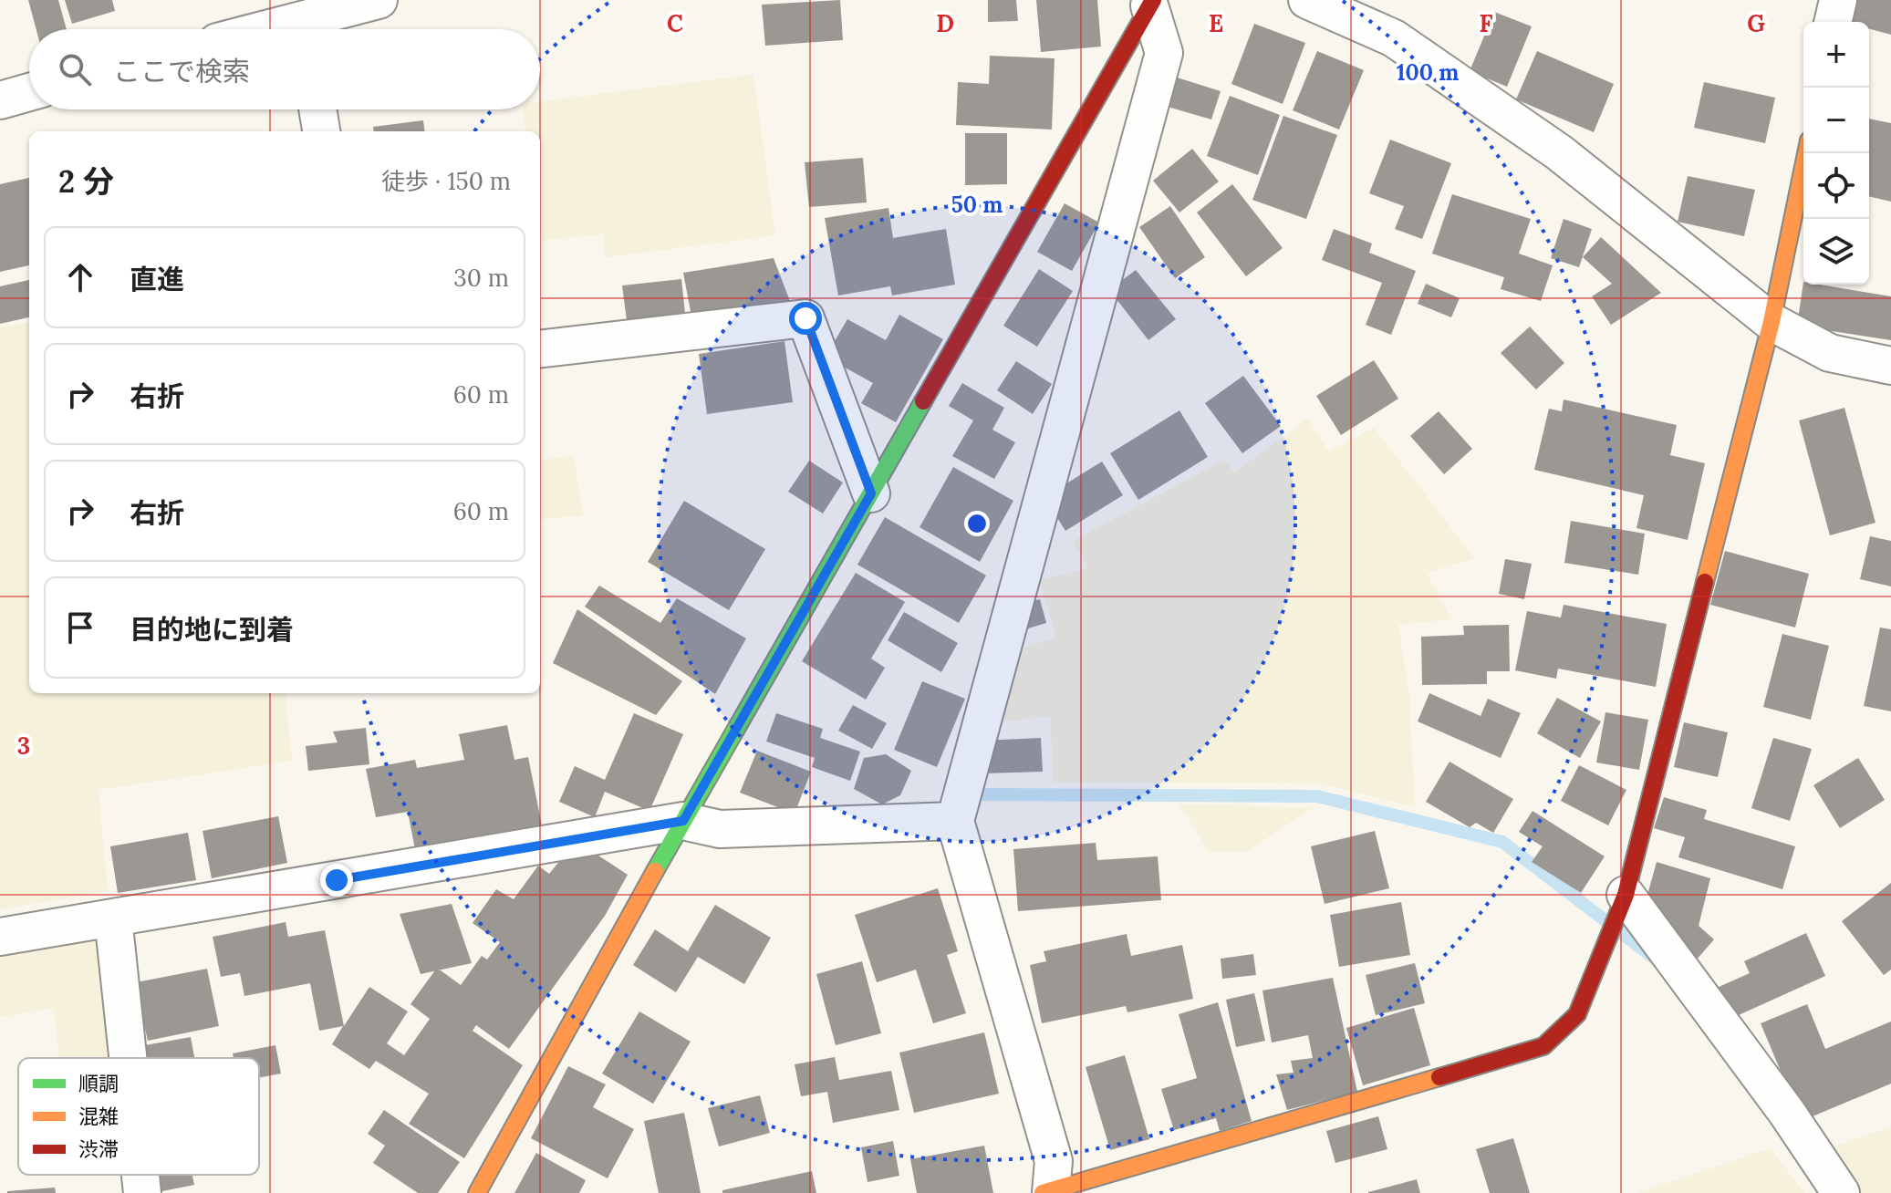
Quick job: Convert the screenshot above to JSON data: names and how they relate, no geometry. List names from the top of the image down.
{
  "legend": ["順調", "混雑", "渋滞"],
  "page": {
    "map_buttons": ["+", "−"],
    "search": "ここで検索",
    "heading": ["2 分", "徒歩 · 150 m"],
    "list": [
      ["直進", "30 m"],
      ["右折", "60 m"],
      ["右折", "60 m"],
      "目的地に到着"
    ]
  },
  "grid": {
    "columns": [
      "C",
      "D",
      "E",
      "F",
      "G"
    ],
    "rows": ["3"]
  },
  "rings": ["100 m", "50 m"]
}
